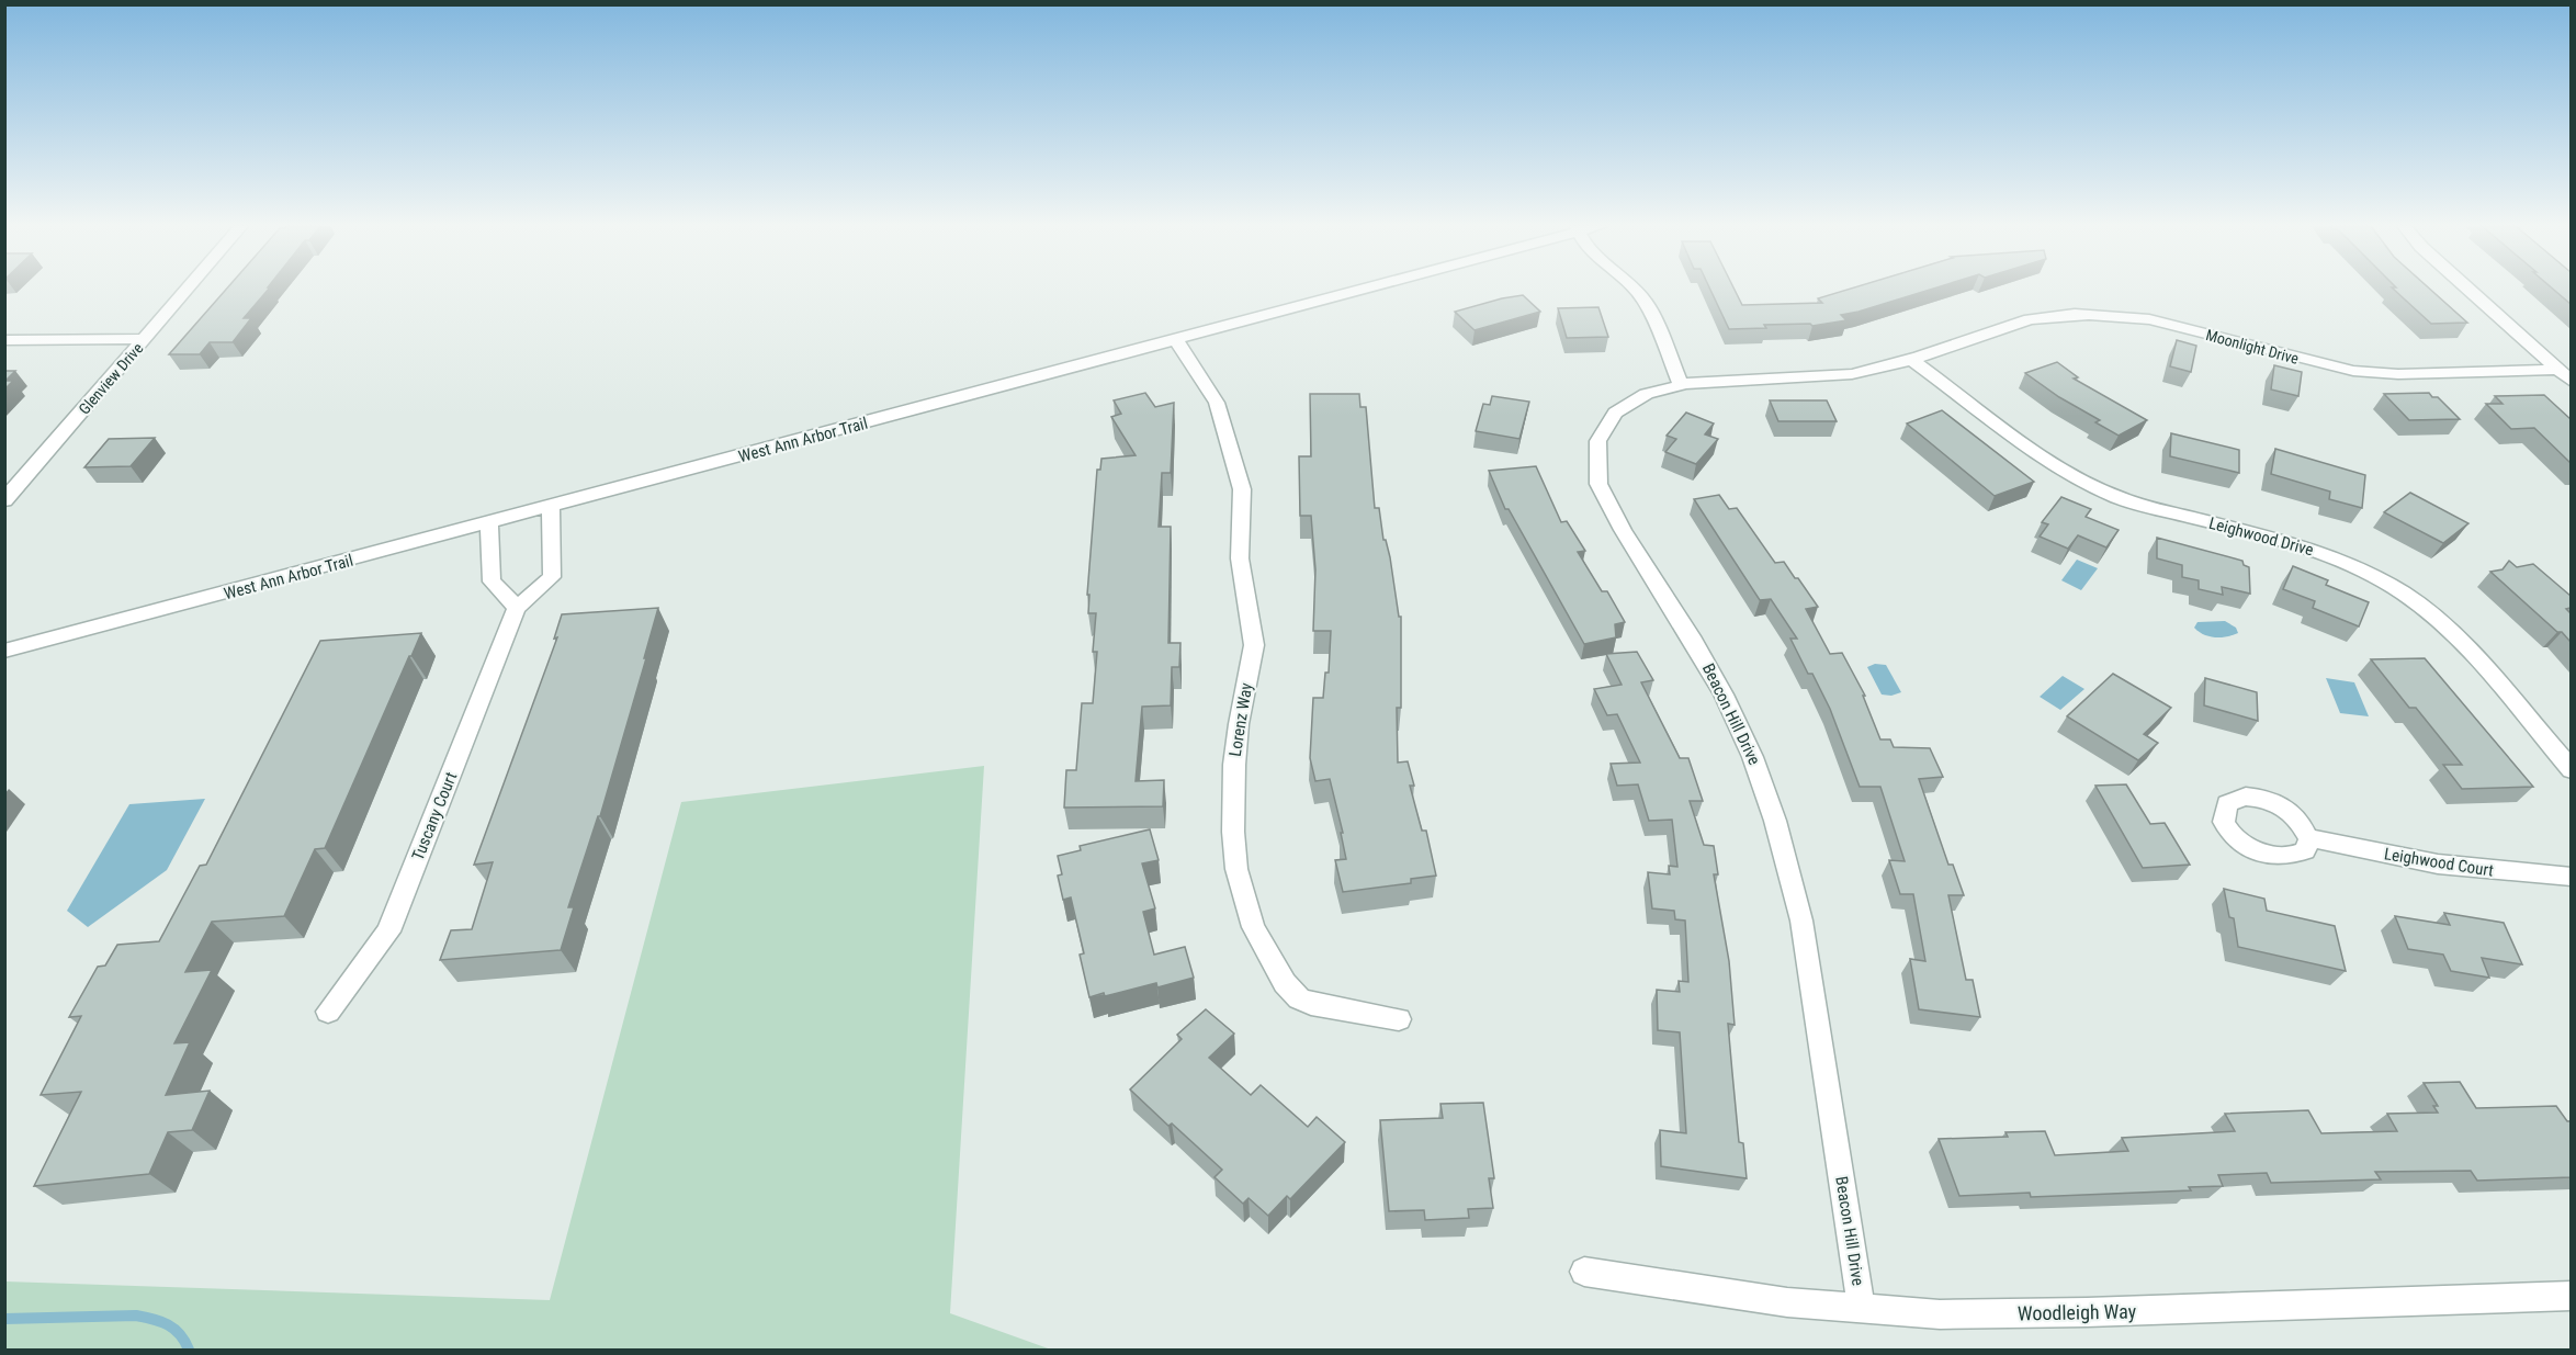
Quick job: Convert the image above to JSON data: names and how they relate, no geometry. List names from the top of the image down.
{
  "streets": {
    "street": [
      "Moonlight Drive",
      "Glenview Drive",
      "West Ann Arbor Trail",
      "Leighwood Drive",
      "Beacon Hill Drive",
      "Lorenz Way",
      "Tuscany Court",
      "Leighwood Court",
      "Woodleigh Way"
    ]
  },
  "crossings": [
    ["Moonlight Drive", "Leighwood Drive"],
    ["Moonlight Drive", "Beacon Hill Drive"],
    ["West Ann Arbor Trail", "Lorenz Way"],
    ["West Ann Arbor Trail", "Tuscany Court"],
    ["Beacon Hill Drive", "Woodleigh Way"]
  ]
}
